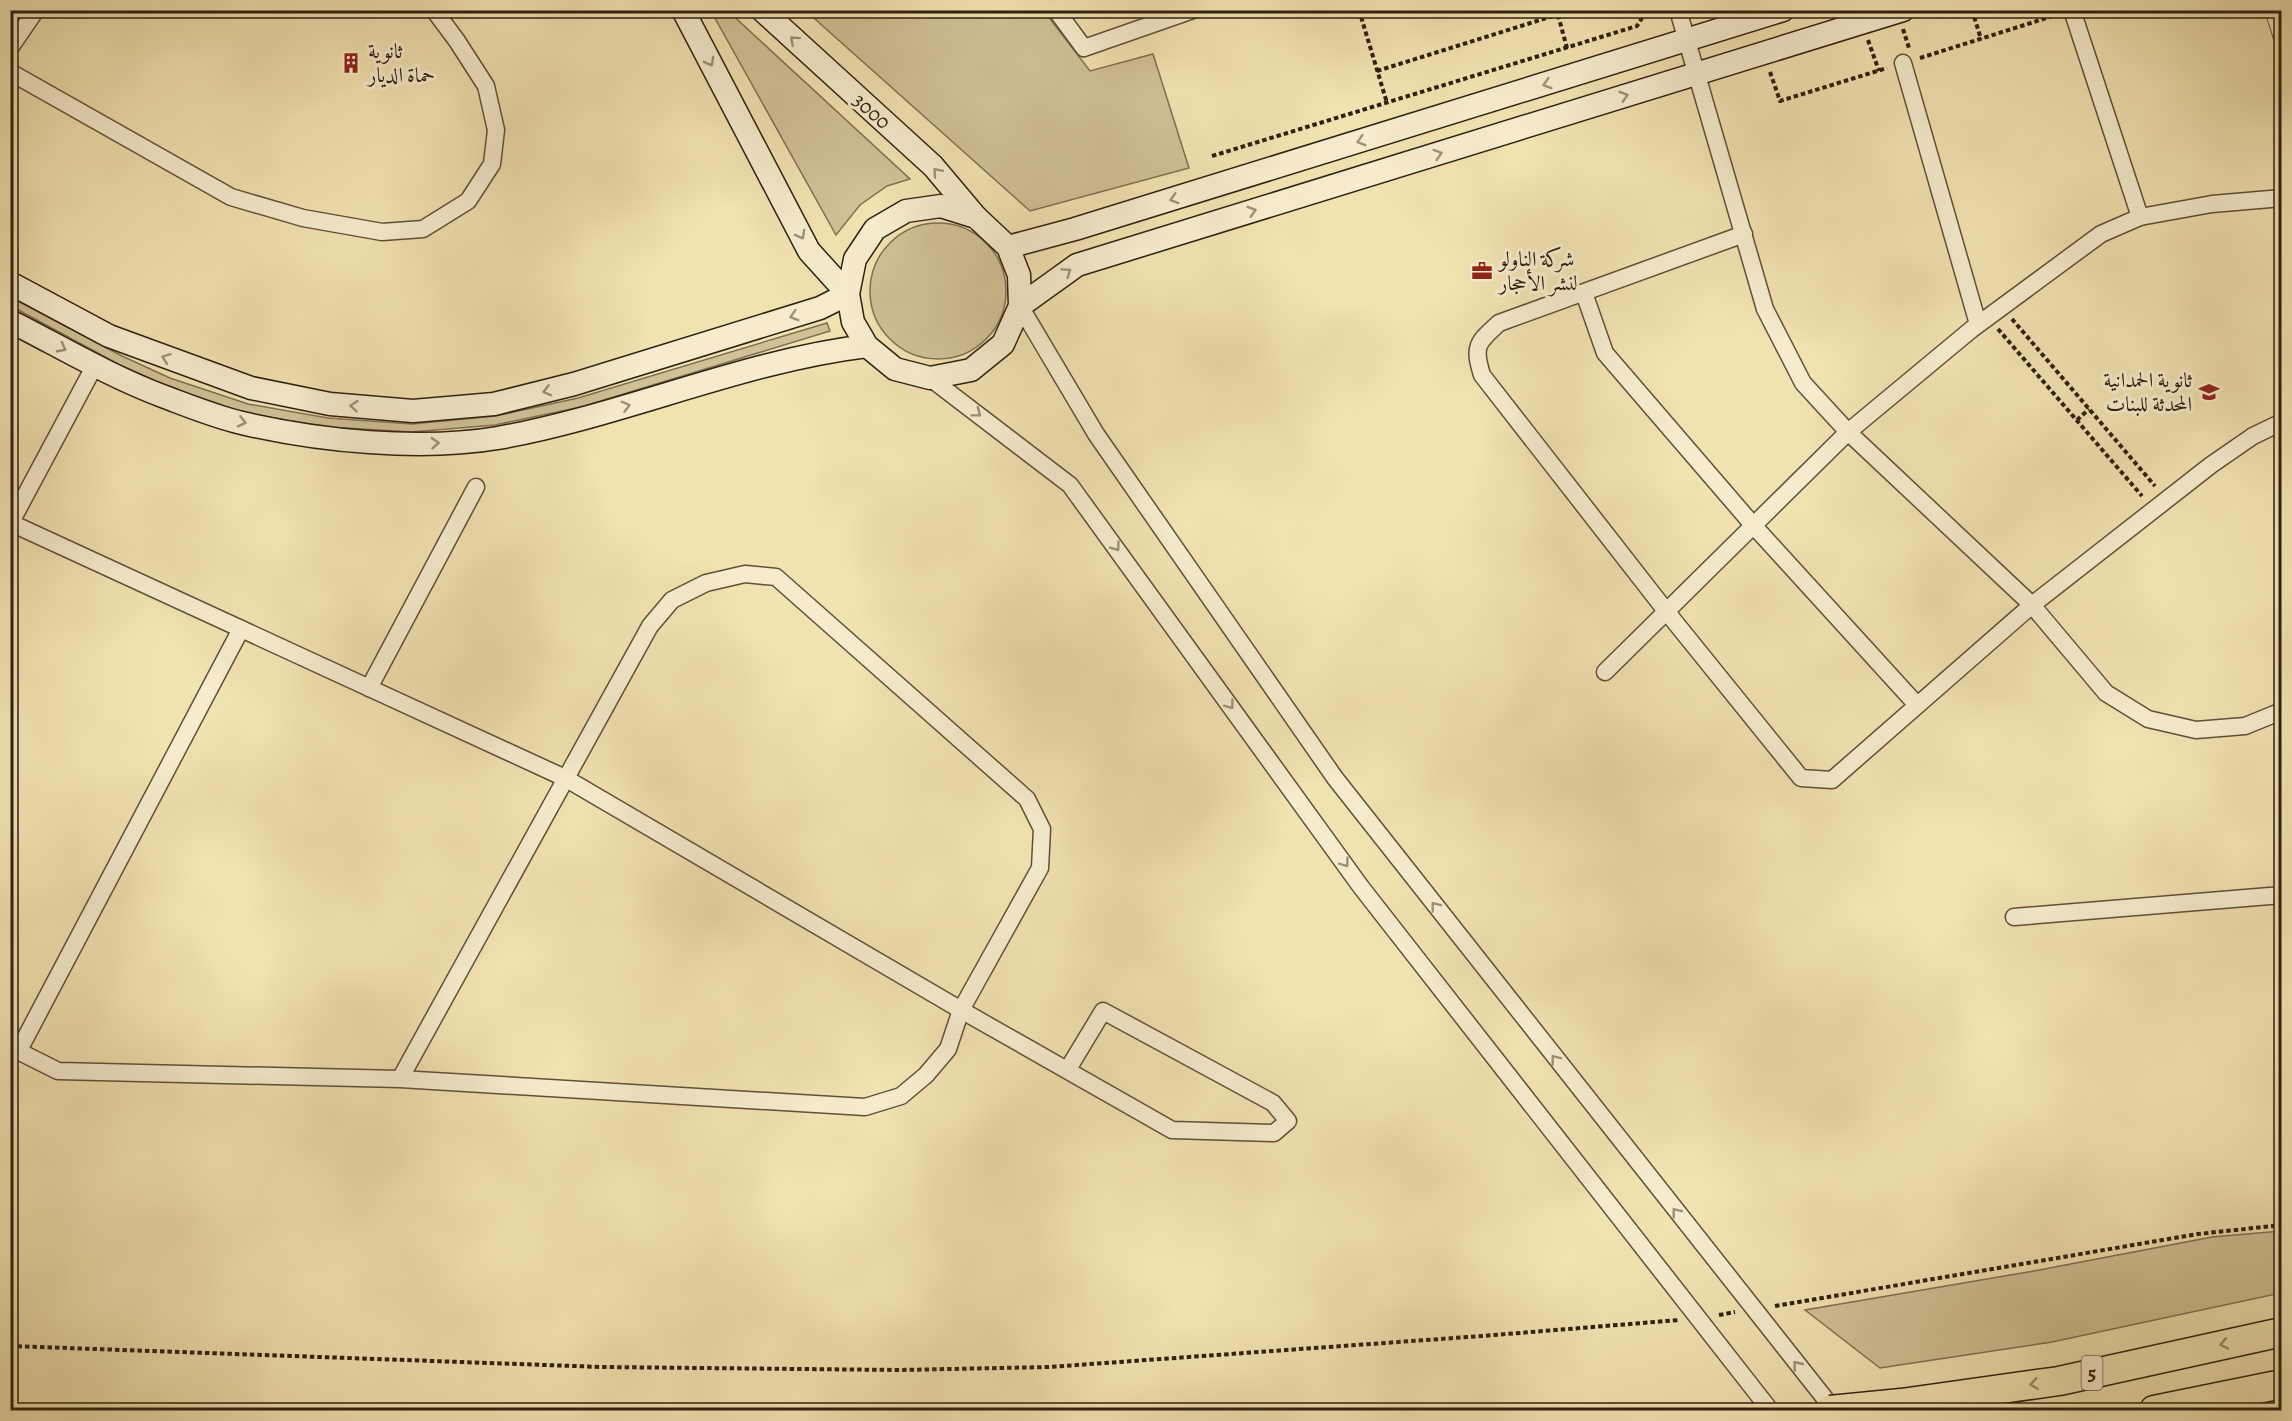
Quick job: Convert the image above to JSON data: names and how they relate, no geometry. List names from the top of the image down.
{
  "streets": {
    "highway": ["5"],
    "street": ["3000"]
  },
  "places": {
    "building": ["ثانوية حماة الديار"],
    "office": ["شركة الناولو لنشر الأحجار"],
    "school or university": ["ثانوية الحمدانية المحدثة للبنات"]
  }
}
